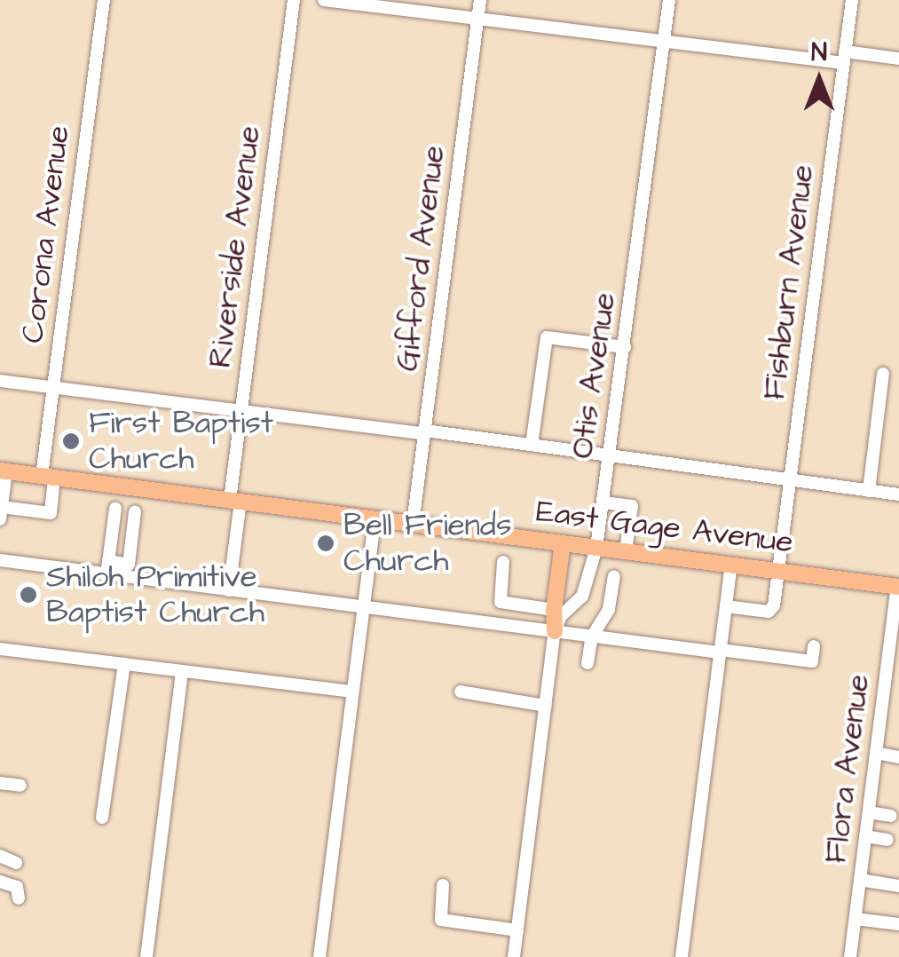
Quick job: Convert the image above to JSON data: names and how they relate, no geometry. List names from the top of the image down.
{
  "streets": {
    "main road": ["East Gage Avenue"],
    "street": [
      "Corona Avenue",
      "Riverside Avenue",
      "Gifford Avenue",
      "Fishburn Avenue",
      "Otis Avenue",
      "Flora Avenue"
    ]
  },
  "crossings": [
    ["Corona Avenue", "East Gage Avenue"],
    ["Riverside Avenue", "East Gage Avenue"],
    ["Gifford Avenue", "East Gage Avenue"],
    ["Fishburn Avenue", "East Gage Avenue"],
    ["Otis Avenue", "East Gage Avenue"],
    ["East Gage Avenue", "Flora Avenue"]
  ],
  "places": ["First Baptist Church", "Bell Friends Church", "Shiloh Primitive Baptist Church"],
  "north": "top"
}
